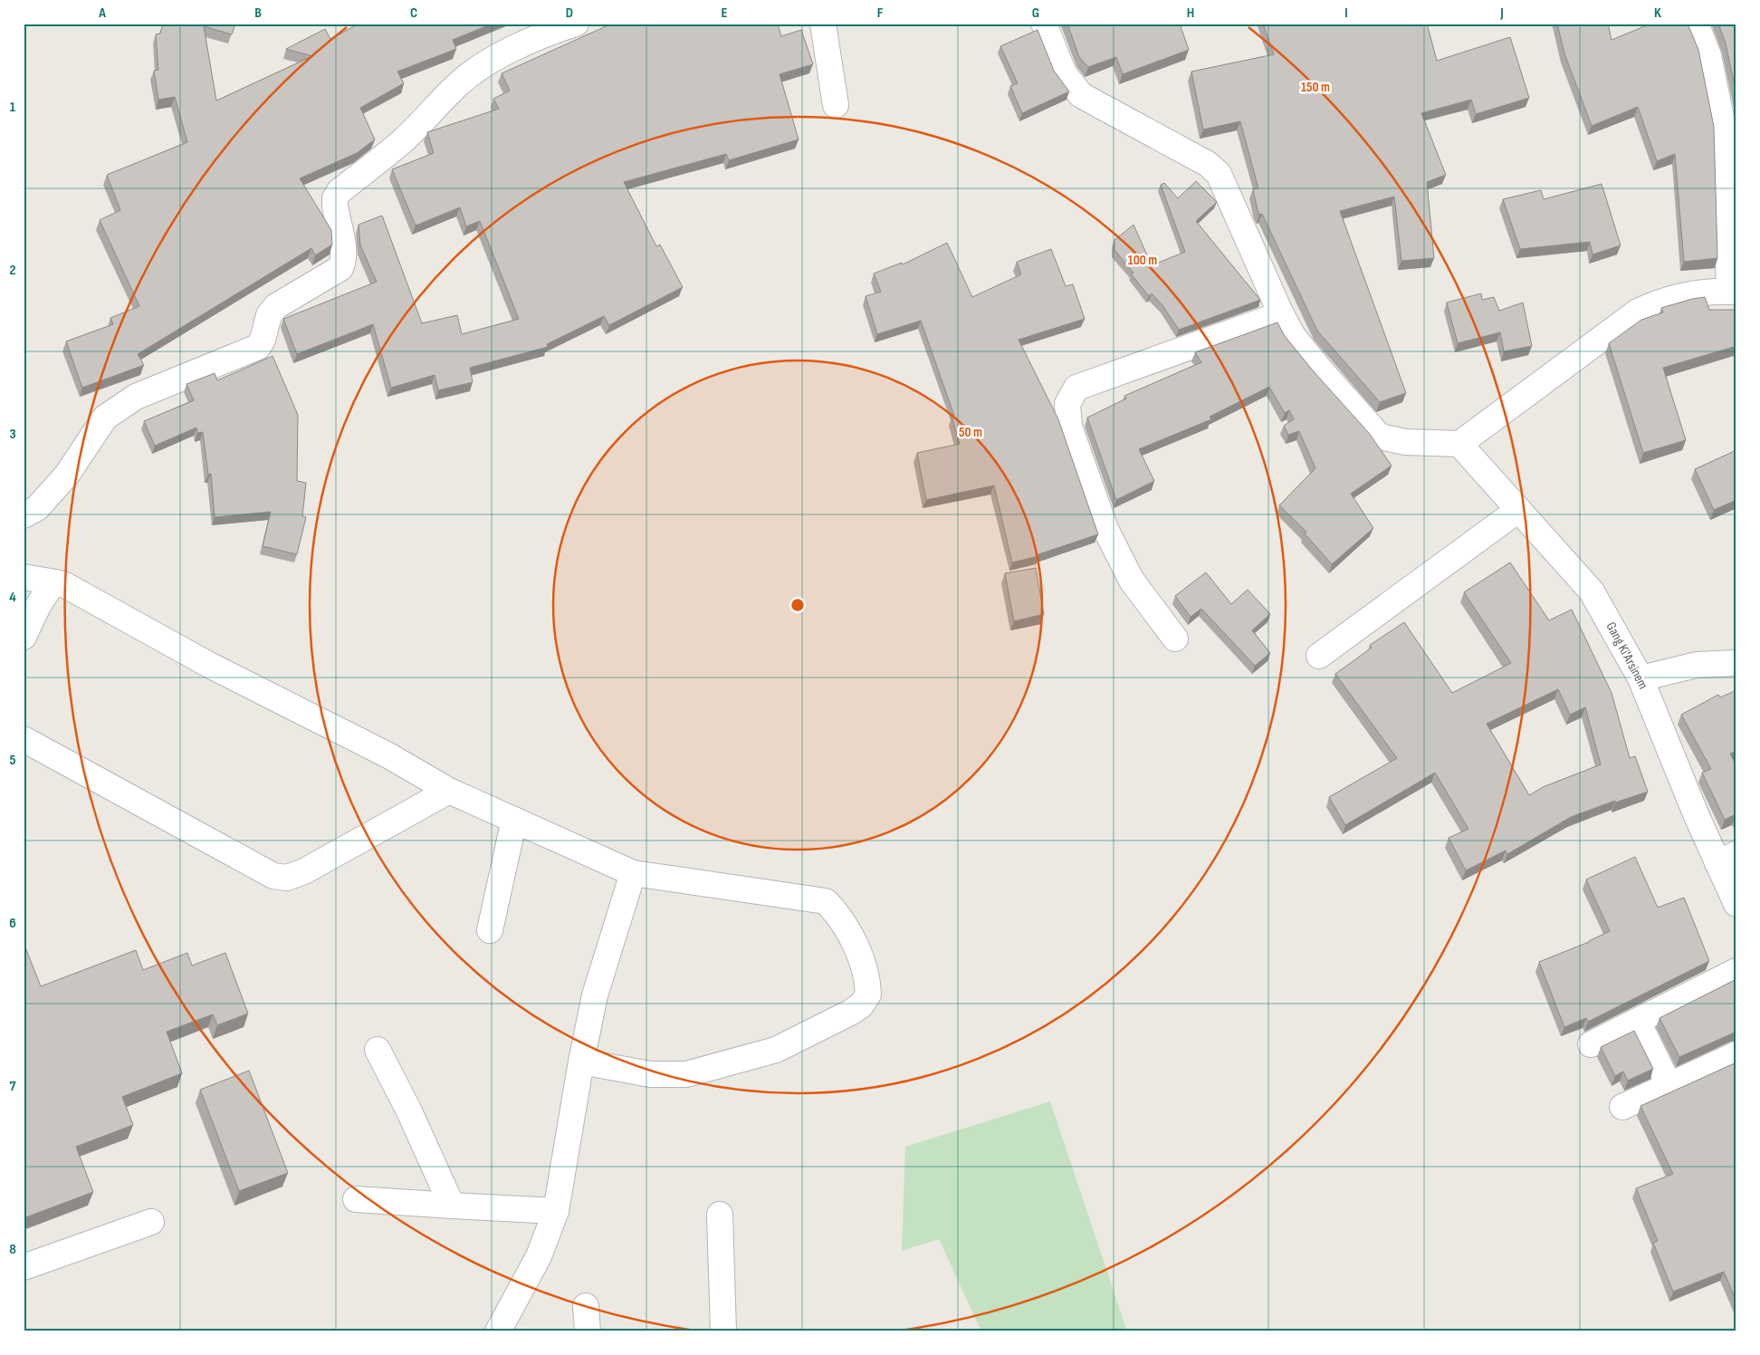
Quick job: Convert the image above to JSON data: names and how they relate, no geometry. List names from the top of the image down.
{
  "streets": {
    "street": ["Gang Ki'Arsinem"]
  },
  "grid": {
    "columns": [
      "A",
      "B",
      "C",
      "D",
      "E",
      "F",
      "G",
      "H",
      "I",
      "J",
      "K"
    ],
    "rows": [
      "1",
      "2",
      "3",
      "4",
      "5",
      "6",
      "7",
      "8"
    ]
  },
  "rings": ["150 m", "100 m", "50 m"]
}
